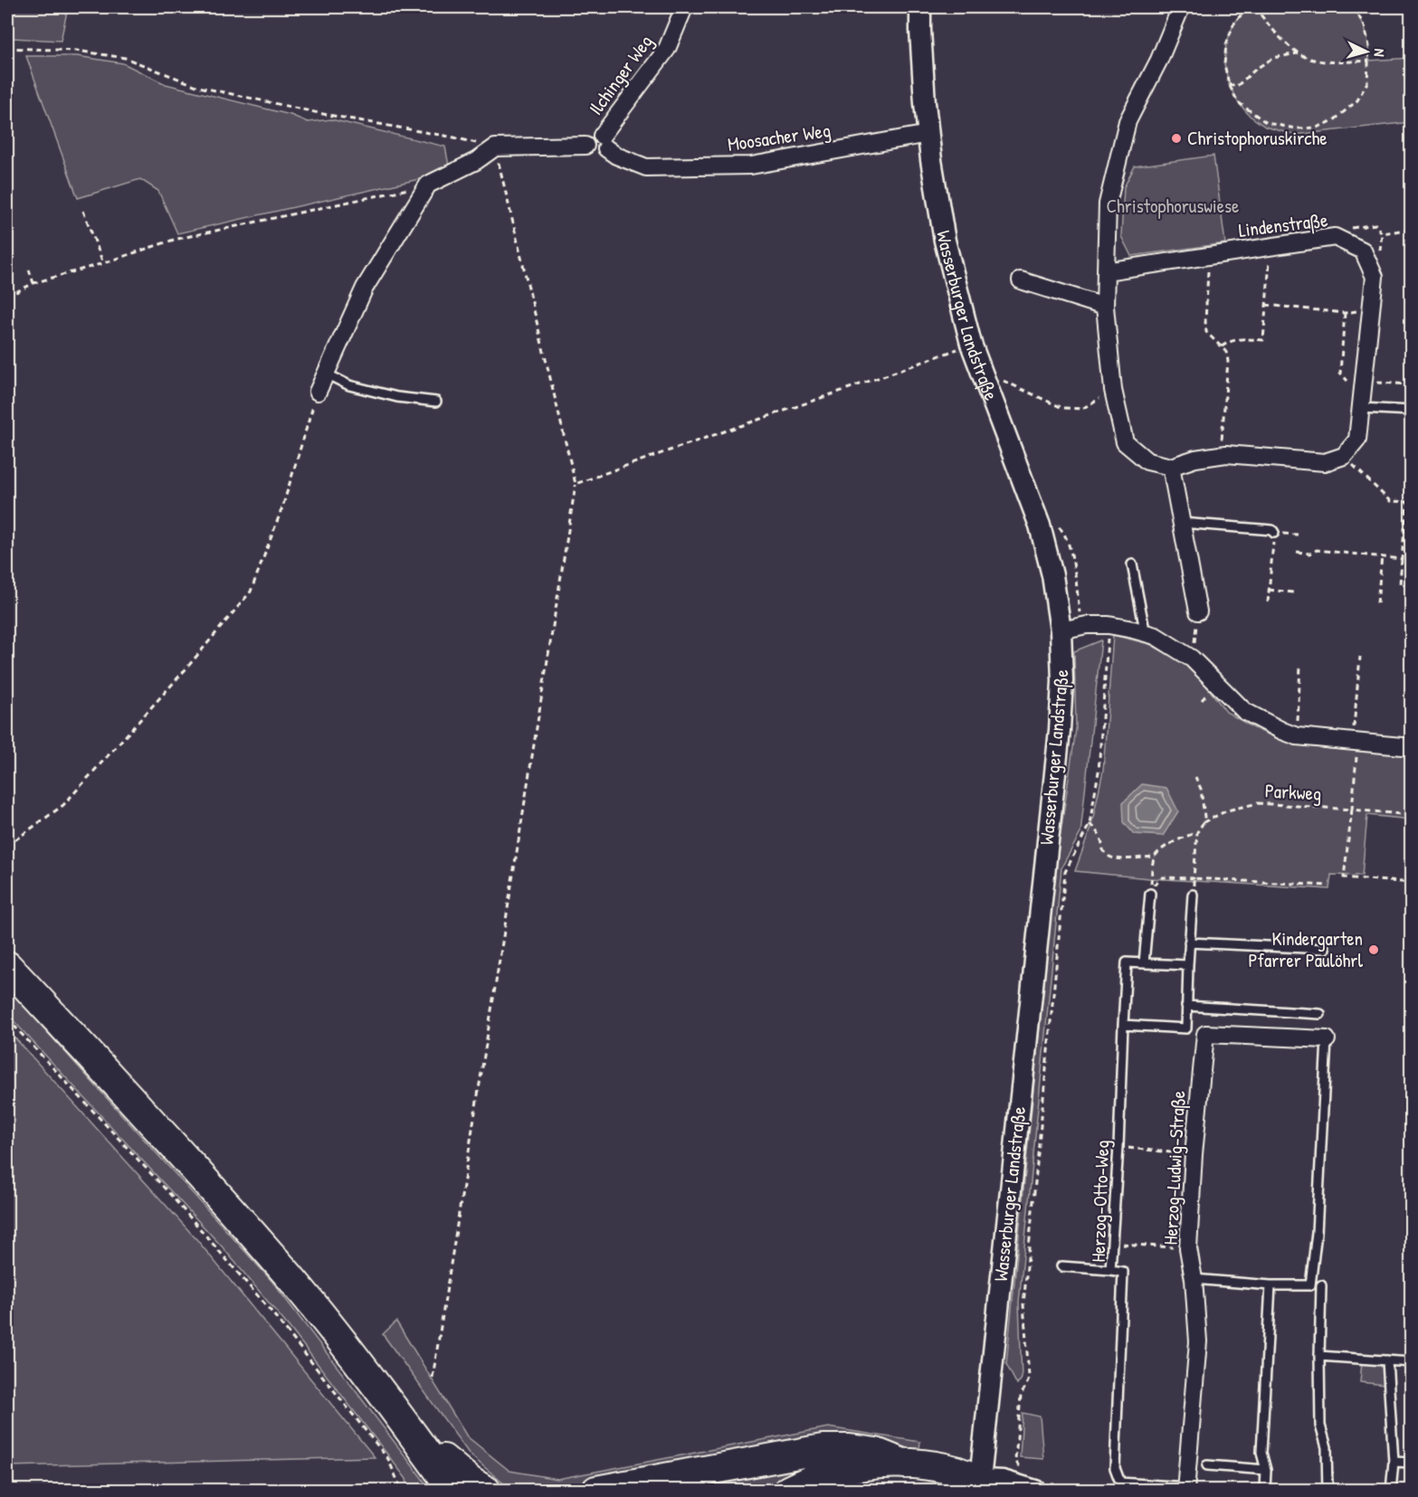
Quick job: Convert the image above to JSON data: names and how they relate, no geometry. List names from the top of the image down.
{
  "streets": {
    "street": [
      "Ilchinger Weg",
      "Moosacher Weg",
      "Lindenstraße",
      "Wasserburger Landstraße",
      "Herzog-Ludwig-Straße"
    ],
    "lane": ["Herzog-Otto-Weg"],
    "path": ["Parkweg"]
  },
  "crossings": [
    ["Ilchinger Weg", "Moosacher Weg"],
    ["Moosacher Weg", "Wasserburger Landstraße"],
    ["Herzog-Ludwig-Straße", "Herzog-Otto-Weg"]
  ],
  "parks": ["Christophoruswiese"],
  "places": ["Christophoruskirche", "Kindergarten Pfarrer Paulöhrl"],
  "north": "right"
}
